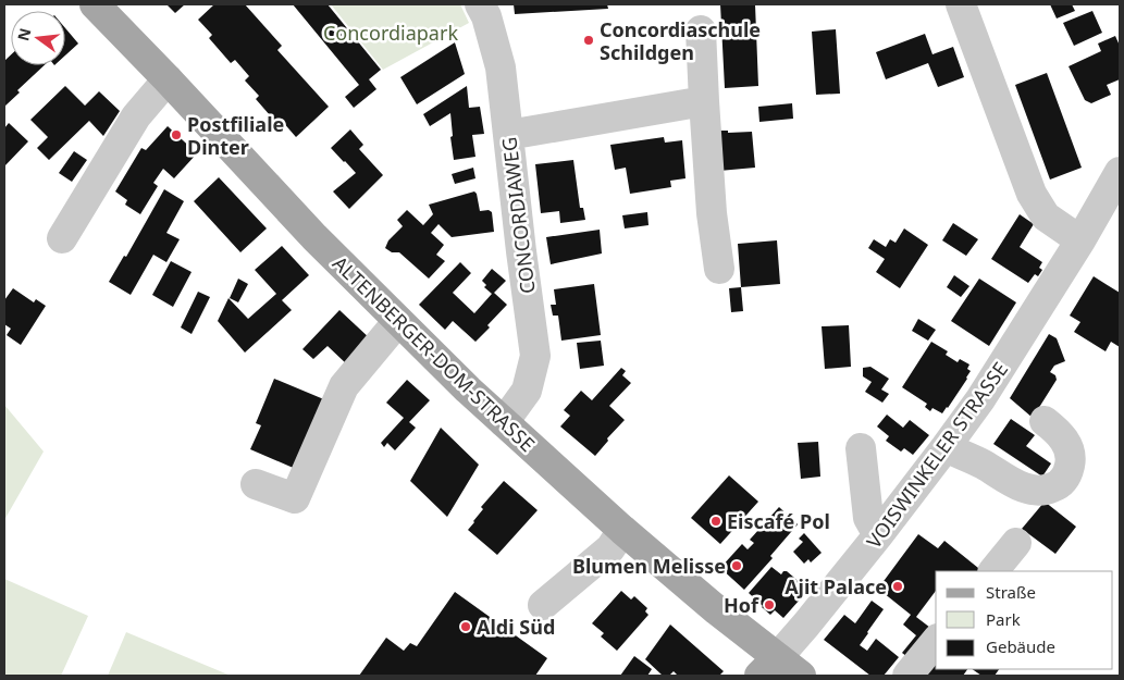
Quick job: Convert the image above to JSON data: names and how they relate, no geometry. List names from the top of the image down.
{
  "streets": {
    "main road": ["ALTENBERGER-DOM-STRASSE"],
    "street": ["CONCORDIAWEG", "VOISWINKELER STRASSE"]
  },
  "crossings": [
    ["CONCORDIAWEG", "ALTENBERGER-DOM-STRASSE"],
    ["ALTENBERGER-DOM-STRASSE", "VOISWINKELER STRASSE"]
  ],
  "parks": ["Concordiapark"],
  "places": [
    "Concordiaschule Schildgen",
    "Postfiliale Dinter",
    "Eiscafé Pol",
    "Blumen Melisse",
    "Ajit Palace",
    "Hof",
    "Aldi Süd"
  ],
  "legend": ["Straße", "Park", "Gebäude"],
  "north": "left"
}
